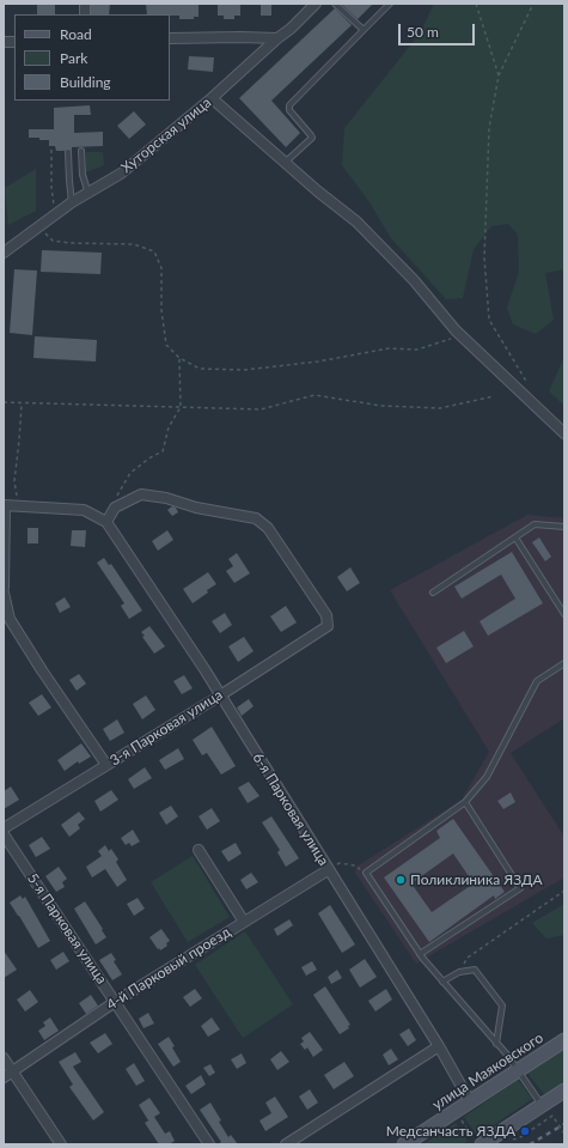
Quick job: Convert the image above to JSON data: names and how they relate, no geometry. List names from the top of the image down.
{
  "streets": {
    "main road": ["улица Маяковского"],
    "street": [
      "Хуторская улица",
      "3-я Парковая улица",
      "6-я Парковая улица",
      "5-я Парковая улица",
      "4-й Парковый проезд"
    ]
  },
  "crossings": [
    ["3-я Парковая улица", "6-я Парковая улица"],
    ["6-я Парковая улица", "4-й Парковый проезд"],
    ["6-я Парковая улица", "улица Маяковского"],
    ["5-я Парковая улица", "4-й Парковый проезд"]
  ],
  "places": ["Поликлиника ЯЗДА", "Медсанчасть ЯЗДА"],
  "legend": ["Road", "Park", "Building"],
  "scale_bar": "50 m"
}
